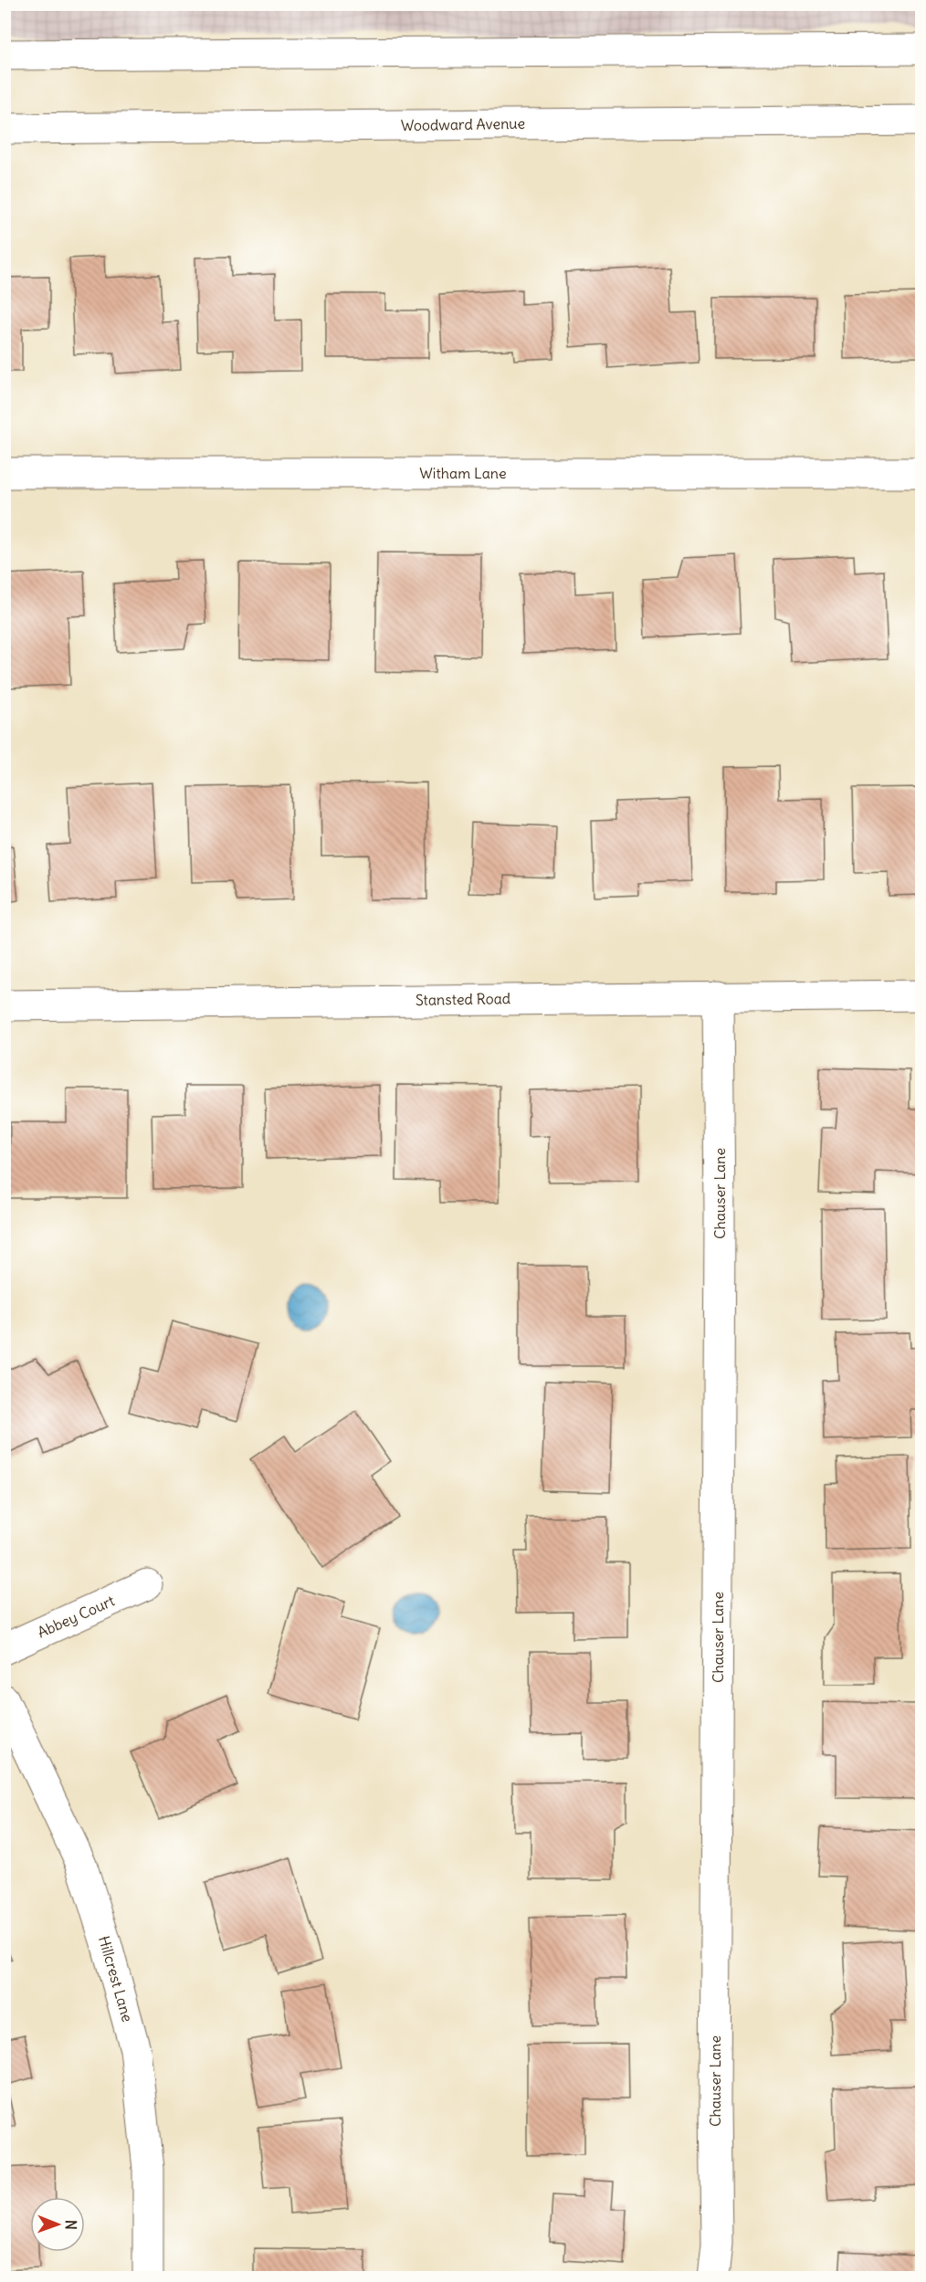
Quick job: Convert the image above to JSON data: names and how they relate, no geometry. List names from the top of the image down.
{
  "streets": {
    "street": [
      "Woodward Avenue",
      "Witham Lane",
      "Stansted Road",
      "Chauser Lane",
      "Abbey Court",
      "Hillcrest Lane"
    ]
  },
  "crossings": [
    ["Stansted Road", "Chauser Lane"]
  ],
  "north": "right"
}
